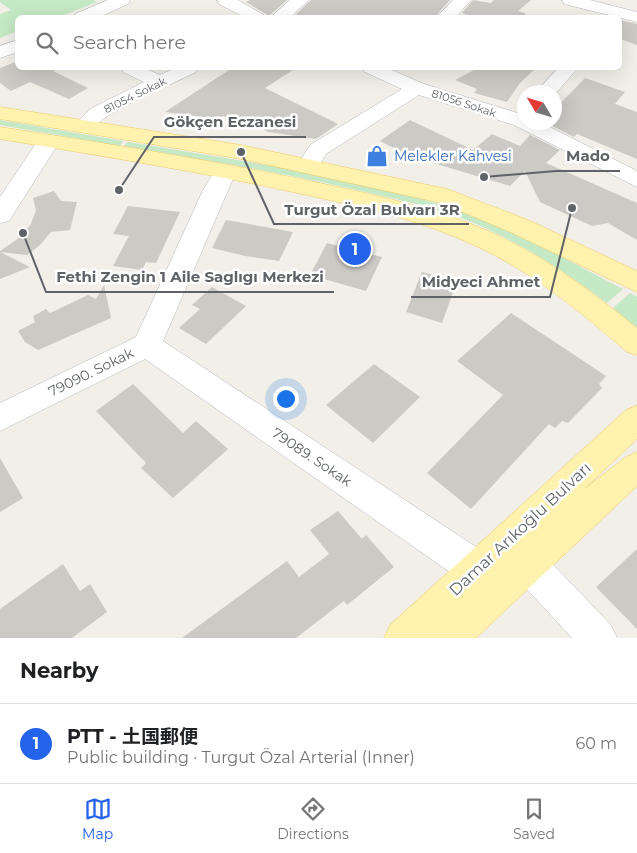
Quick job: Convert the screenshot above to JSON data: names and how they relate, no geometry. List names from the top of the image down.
{
  "streets": {
    "main road": ["Damar Arıkoğlu Bulvarı"],
    "street": [
      "81054 Sokak",
      "81056 Sokak",
      "79090. Sokak",
      "79089. Sokak"
    ]
  },
  "crossings": [
    ["79090. Sokak", "79089. Sokak"],
    ["79089. Sokak", "Damar Arıkoğlu Bulvarı"]
  ],
  "places": {
    "other": [
      "Turgut Özal Bulvarı 3R",
      "Mado",
      "Gökçen Eczanesi",
      "Midyeci Ahmet",
      "Fethi Zengin 1 Aile Saglıgı Merkezi"
    ],
    "shop": ["Melekler Kahvesi"]
  },
  "north": "top left",
  "page": {
    "search": "Search here",
    "pins": "1",
    "heading": "Nearby",
    "list": [
      {
        "mark": "1",
        "name": "PTT - 土国郵便",
        "note": "Public building · Turgut Özal Arterial (Inner)",
        "value": "60 m"
      }
    ],
    "nav": ["Map", "Directions", "Saved"]
  }
}
